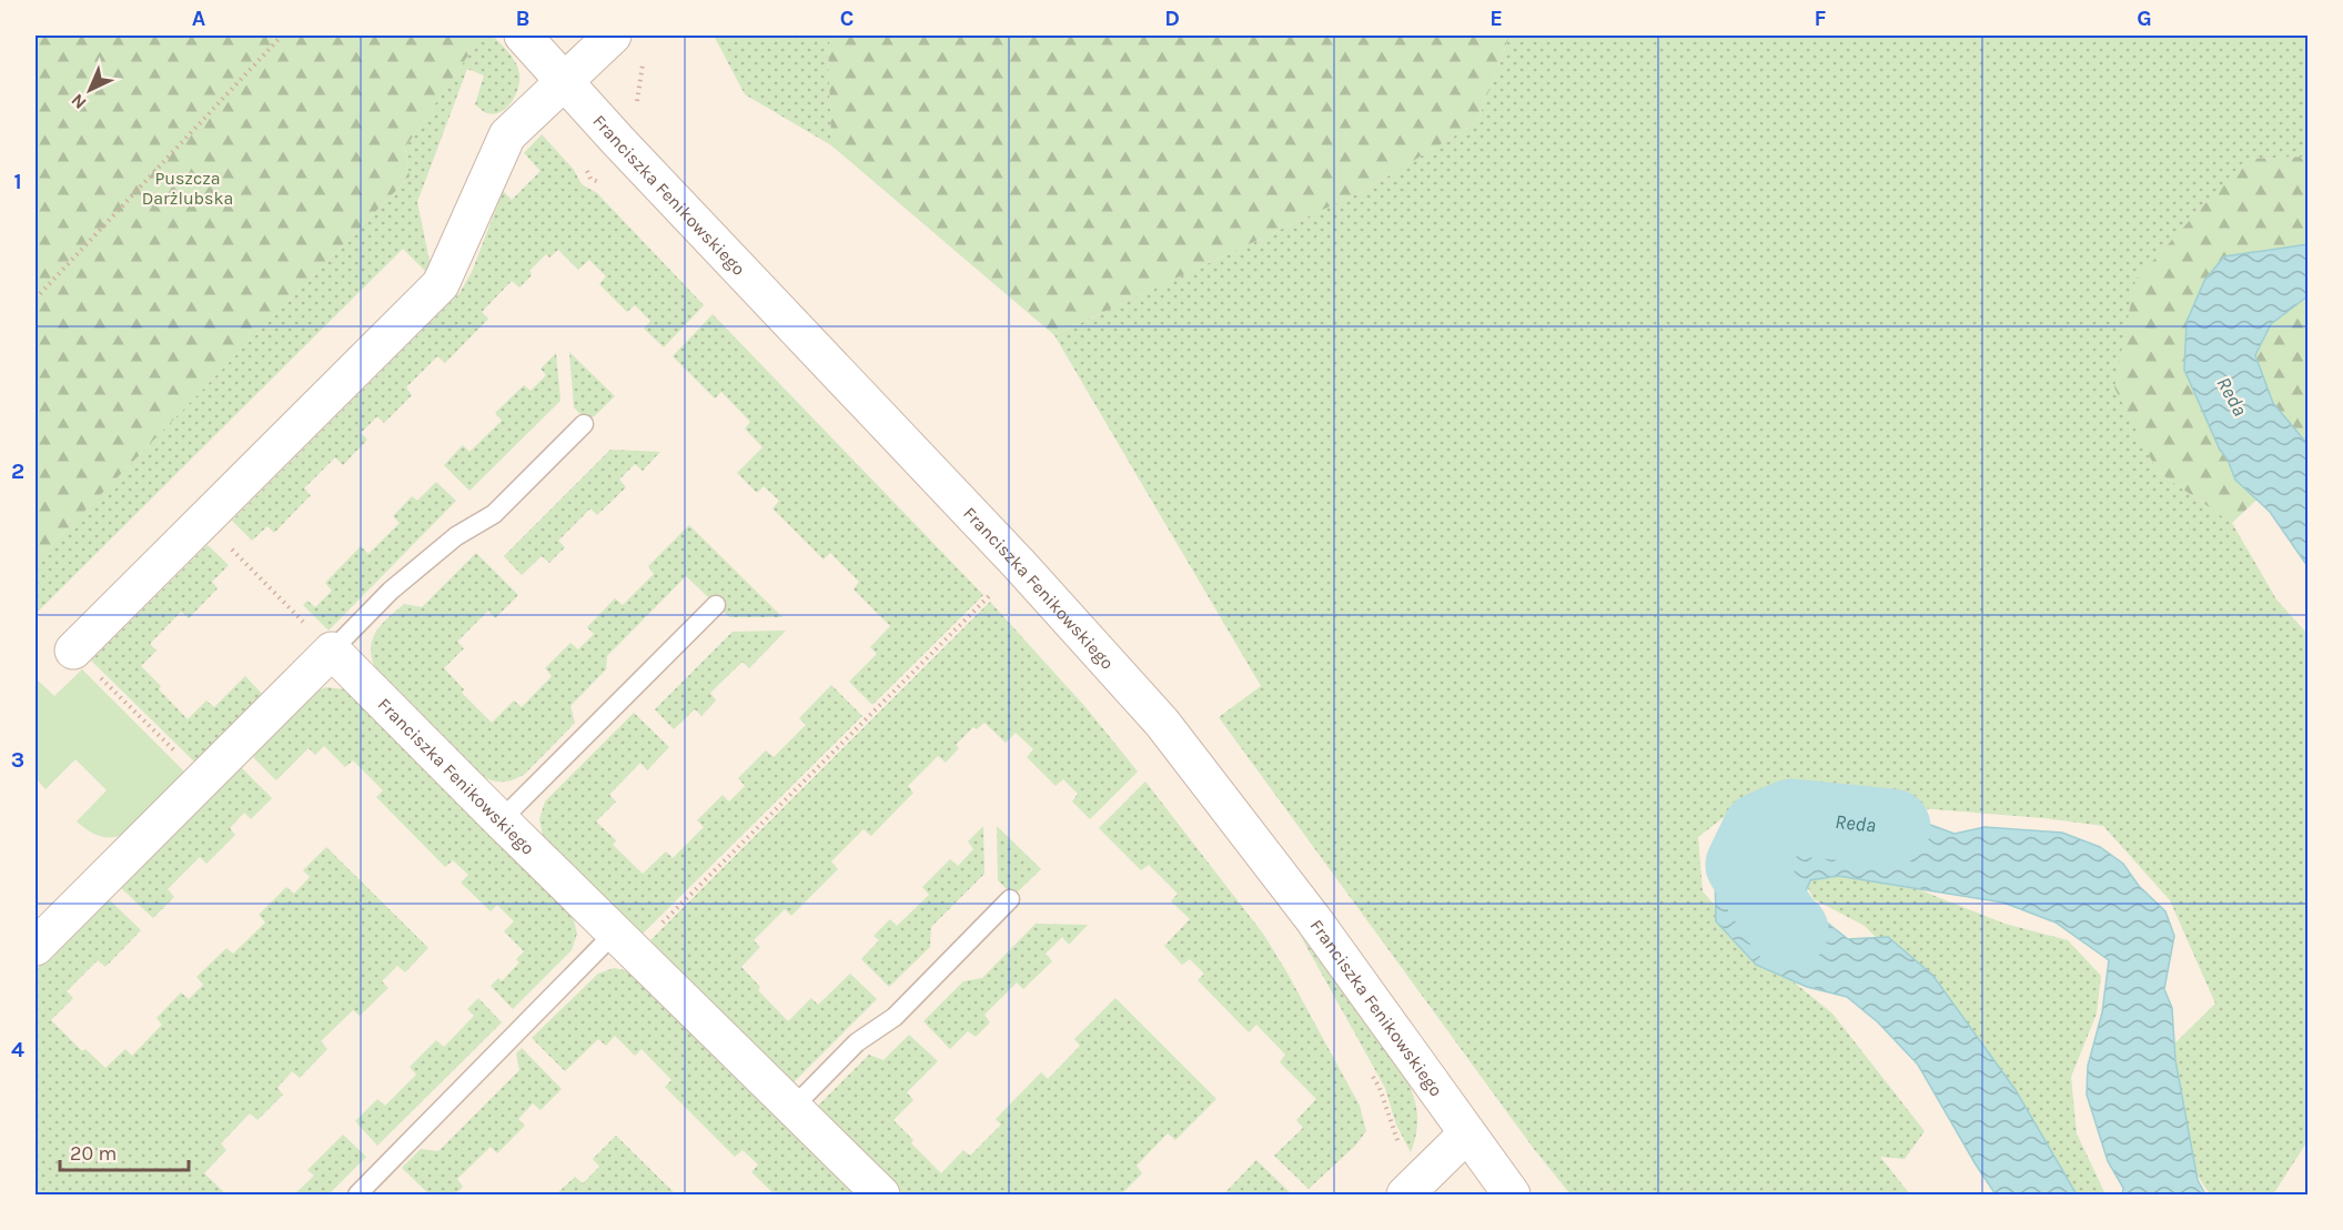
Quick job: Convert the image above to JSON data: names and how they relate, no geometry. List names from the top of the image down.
{
  "streets": {
    "street": ["Franciszka Fenikowskiego"]
  },
  "water": ["Reda"],
  "parks": ["Puszcza Darżlubska"],
  "scale_bar": "20 m",
  "north": "bottom left",
  "grid": {
    "columns": [
      "A",
      "B",
      "C",
      "D",
      "E",
      "F",
      "G"
    ],
    "rows": [
      "1",
      "2",
      "3",
      "4"
    ]
  }
}
